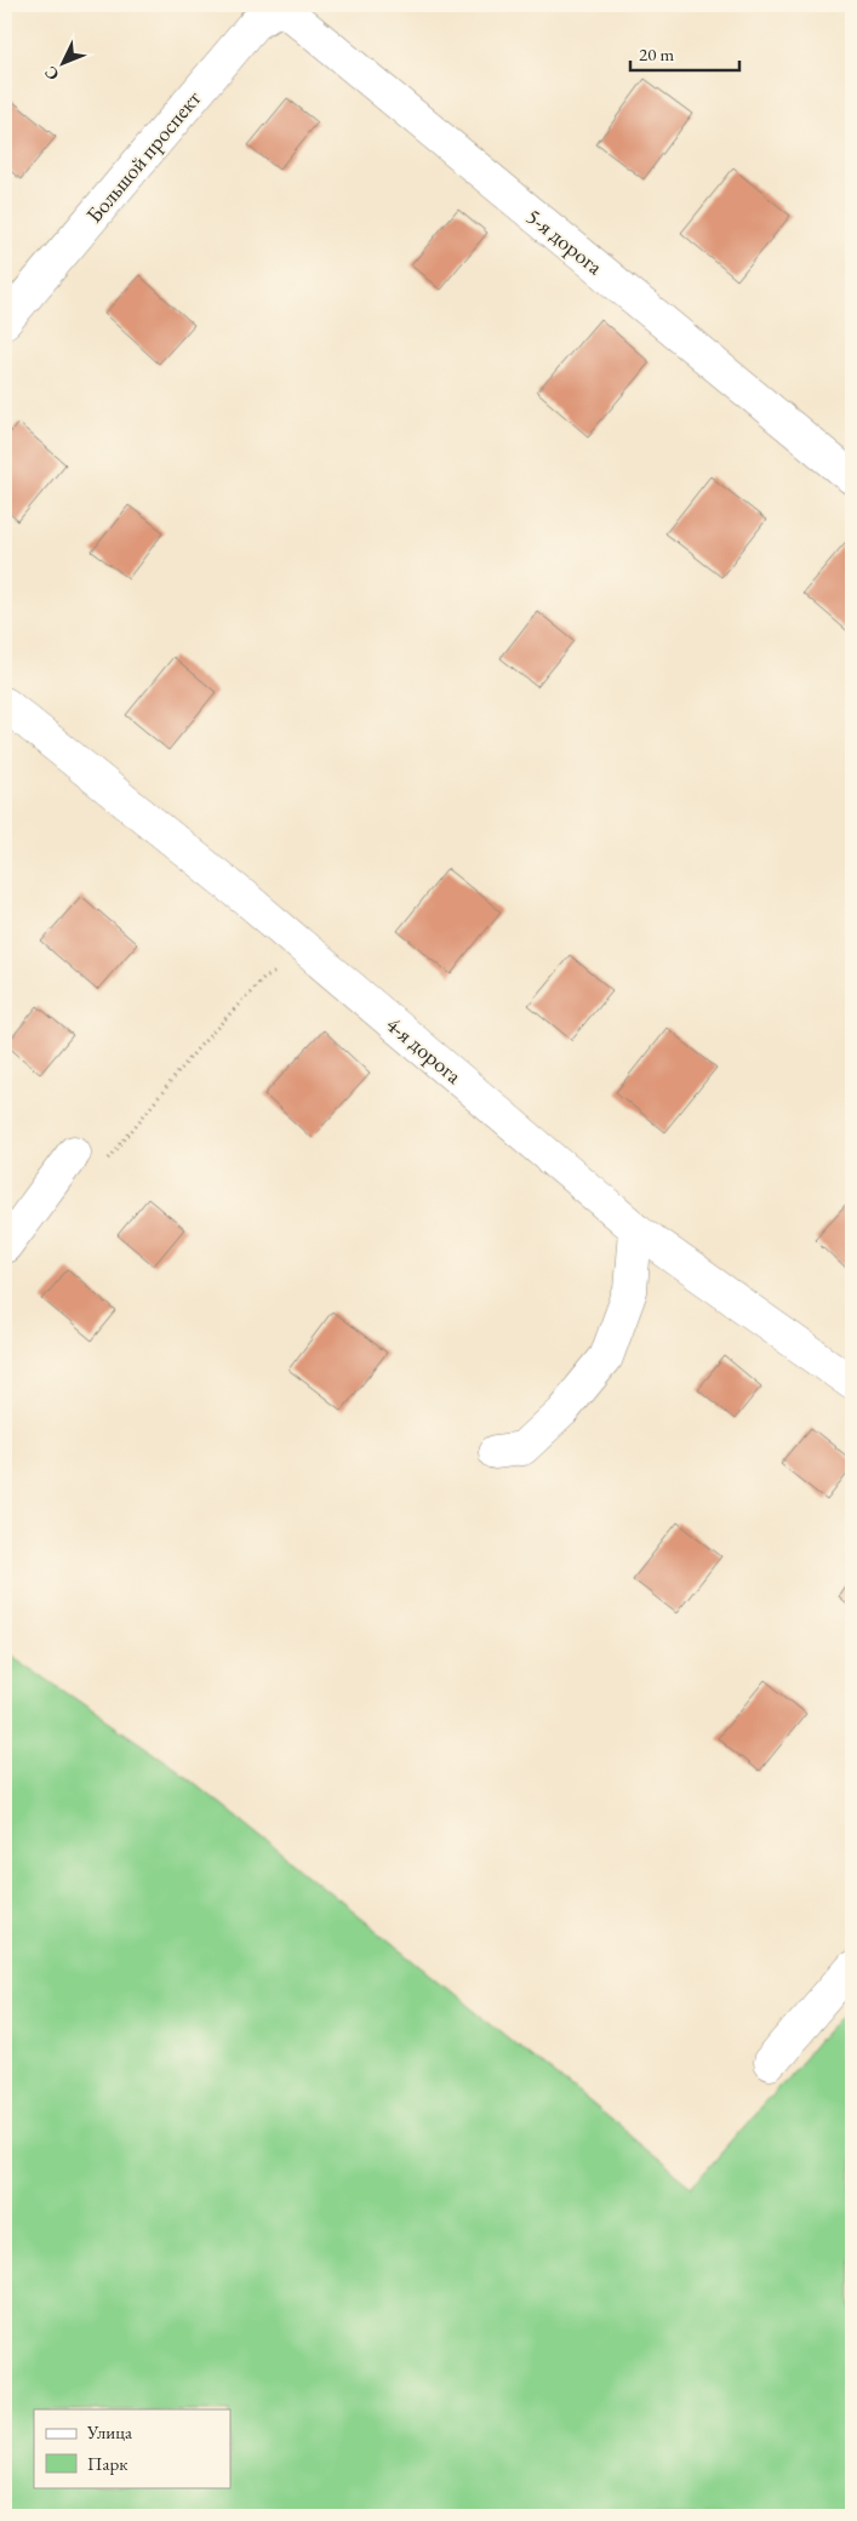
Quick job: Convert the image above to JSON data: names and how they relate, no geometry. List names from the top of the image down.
{
  "streets": {
    "street": ["Большой проспект", "5-я дорога", "4-я дорога"]
  },
  "crossings": [
    ["Большой проспект", "5-я дорога"]
  ],
  "legend": ["Улица", "Парк"],
  "scale_bar": "20 m",
  "north": "bottom left"
}
